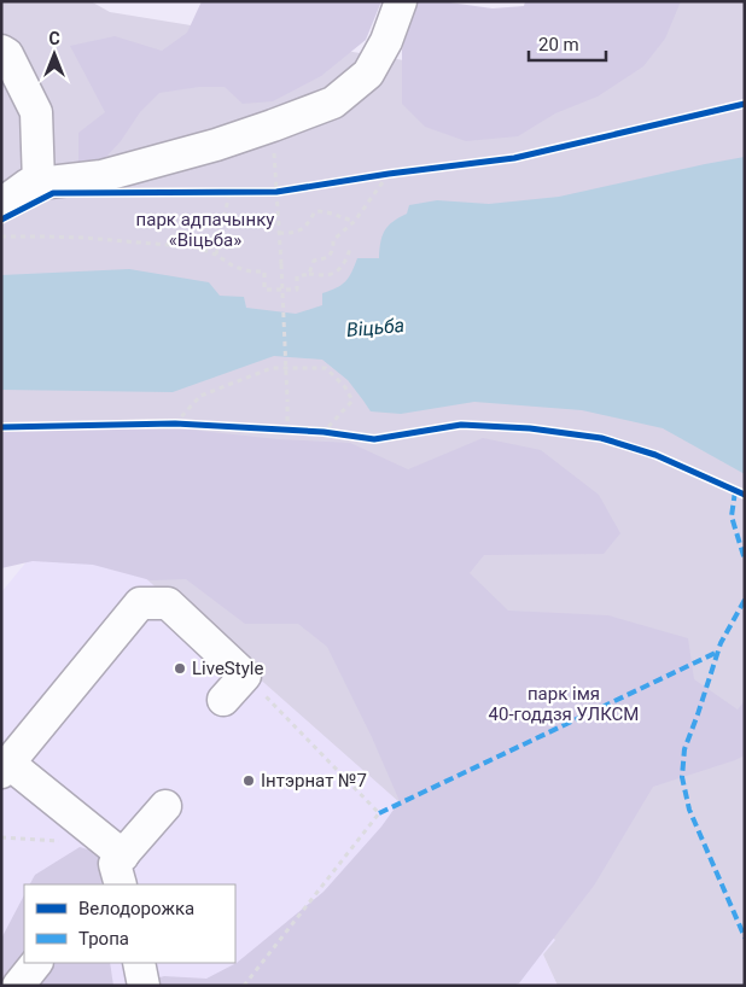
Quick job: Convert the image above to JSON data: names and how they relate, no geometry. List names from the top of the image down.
{
  "water": ["Віцьба"],
  "parks": ["парк адпачынку «Віцьба»", "парк імя 40-годдзя УЛКСМ"],
  "places": ["LiveStyle", "Інтэрнат №7"],
  "legend": ["Велодорожка", "Тропа"],
  "scale_bar": "20 m",
  "north": "top"
}
